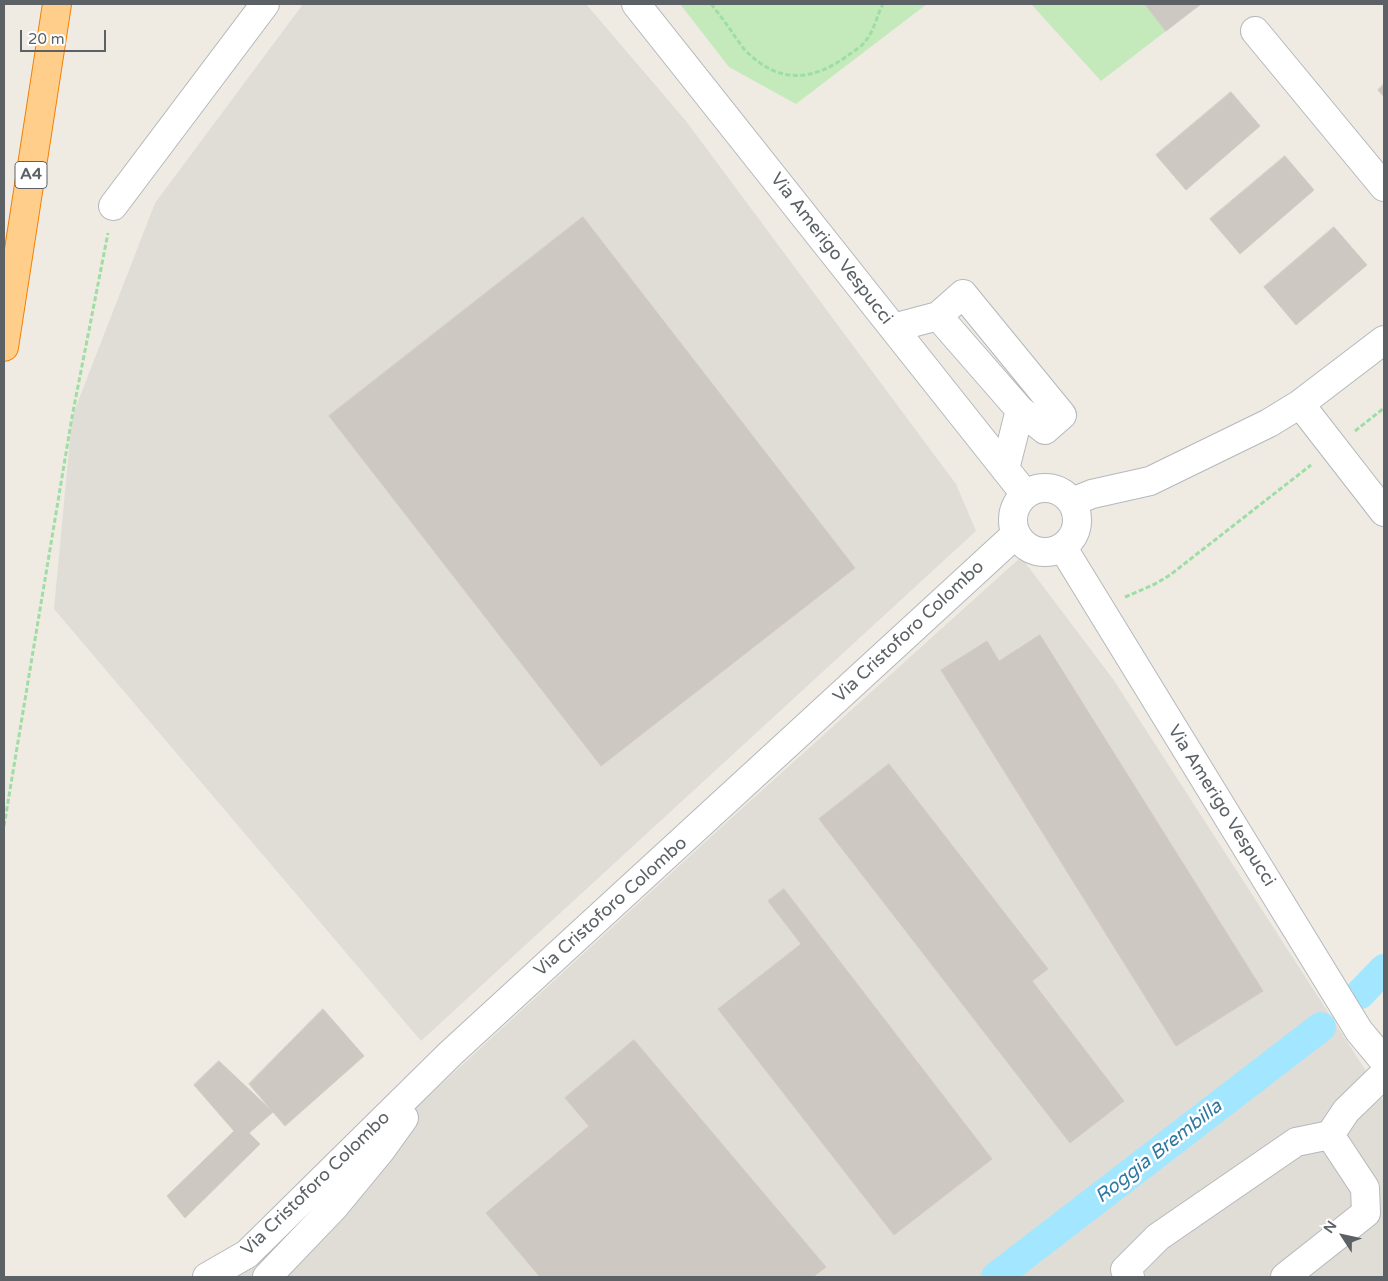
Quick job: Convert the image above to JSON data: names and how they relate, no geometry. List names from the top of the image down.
{
  "streets": {
    "highway": ["A4"],
    "street": ["Via Amerigo Vespucci", "Via Cristoforo Colombo"]
  },
  "crossings": [
    ["Via Amerigo Vespucci", "Via Cristoforo Colombo"]
  ],
  "water": ["Roggia Brembilla"],
  "scale_bar": "20 m",
  "north": "top left"
}
